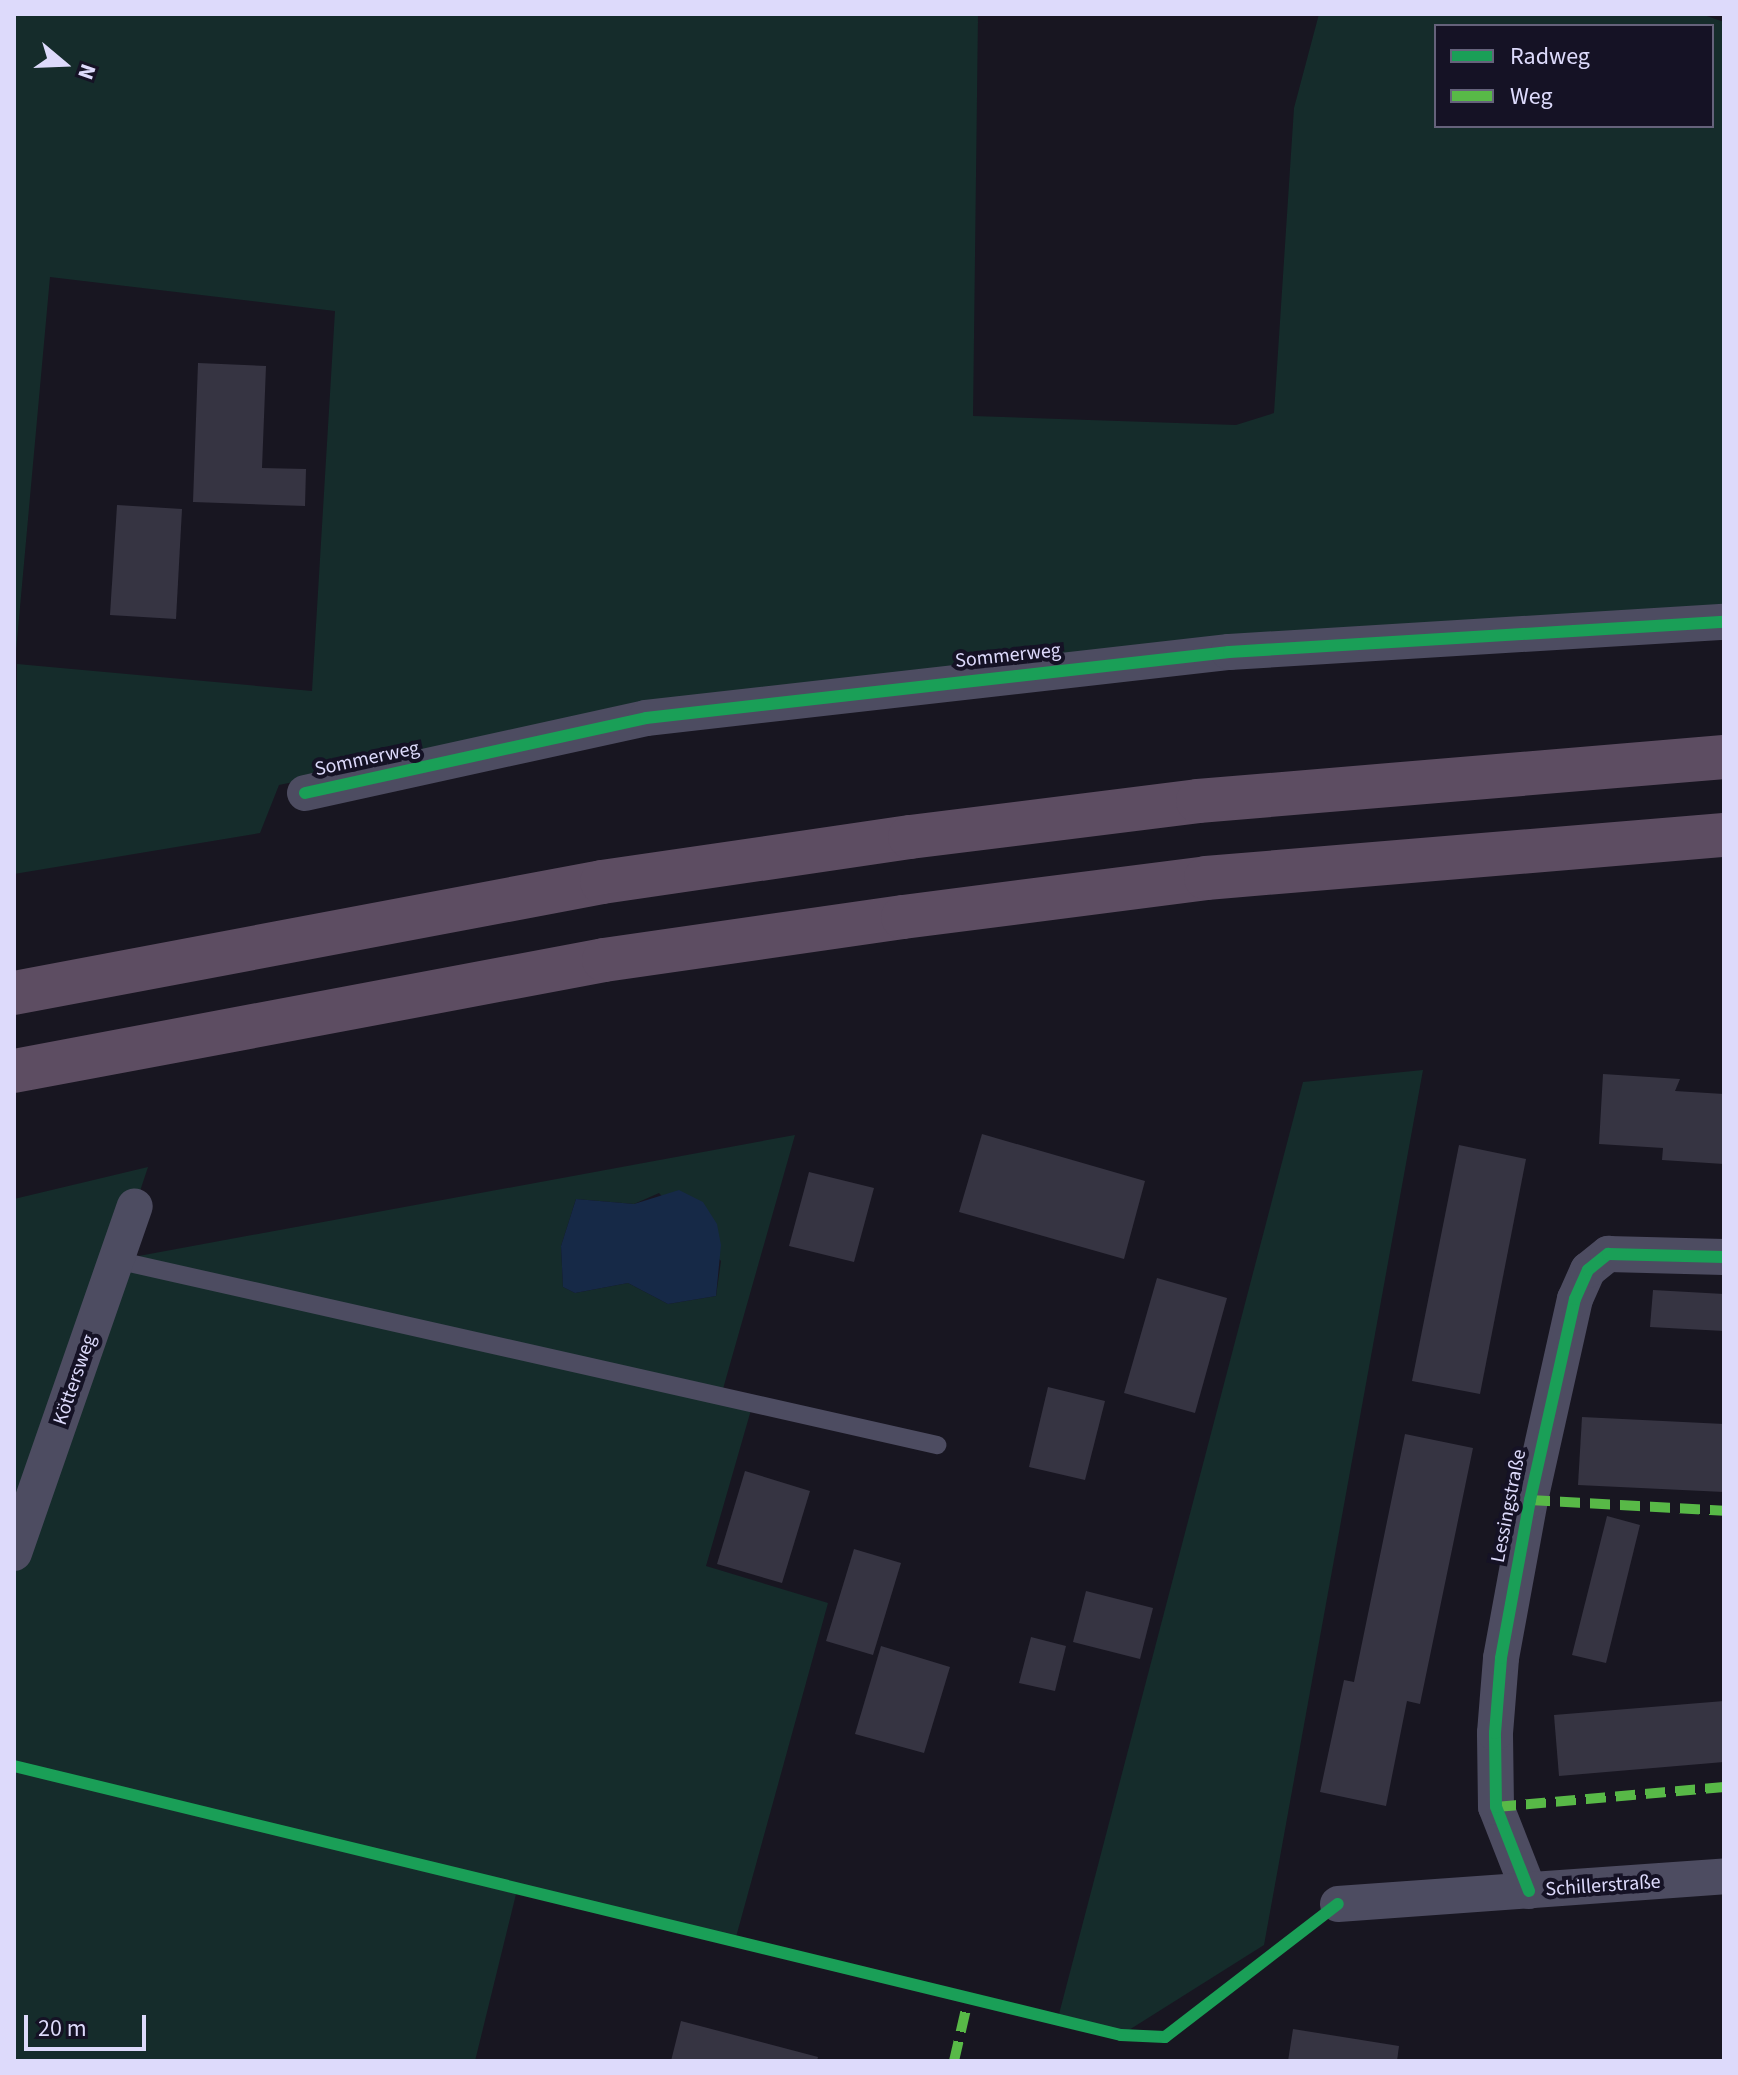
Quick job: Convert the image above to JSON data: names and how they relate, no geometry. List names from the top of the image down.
{
  "streets": {
    "street": [
      "Sommerweg",
      "Köttersweg",
      "Lessingstraße",
      "Schillerstraße"
    ]
  },
  "crossings": [
    ["Lessingstraße", "Schillerstraße"]
  ],
  "legend": ["Radweg", "Weg"],
  "scale_bar": "20 m",
  "north": "right"
}
